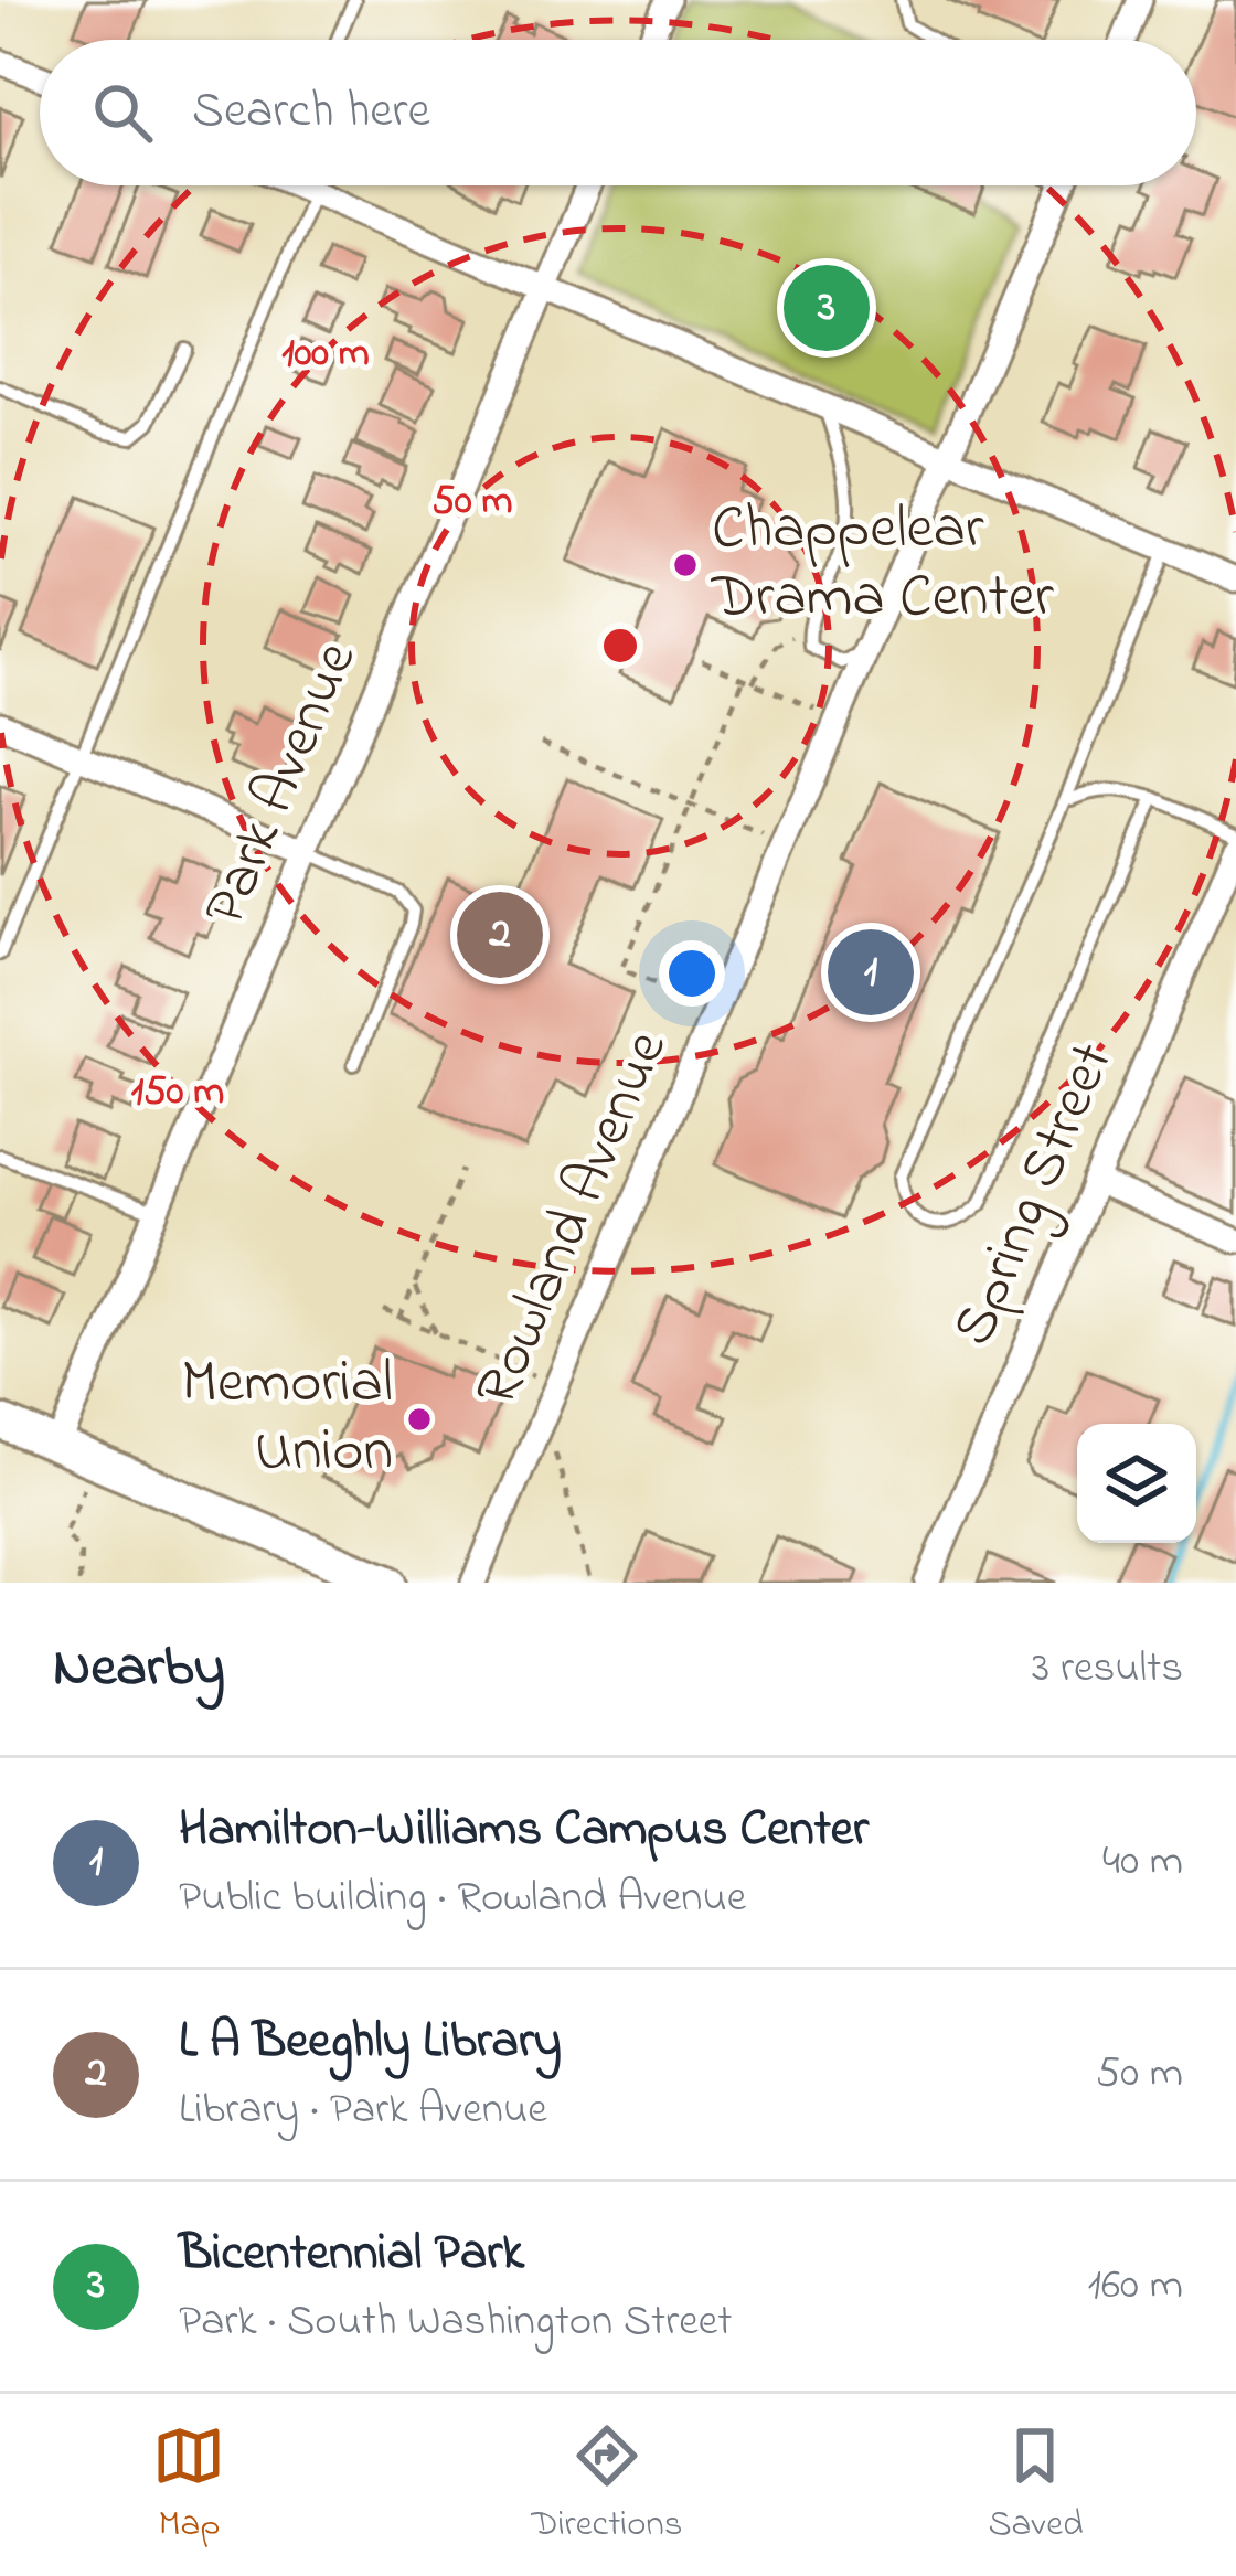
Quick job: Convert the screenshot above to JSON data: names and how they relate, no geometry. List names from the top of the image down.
{
  "streets": {
    "street": ["Park Avenue", "Spring Street", "Rowland Avenue"]
  },
  "places": ["Chappelear Drama Center", "Memorial Union"],
  "page": {
    "search": "Search here",
    "pins": ["3", "2", "1"],
    "heading": ["Nearby", "3 results"],
    "list": [
      {
        "mark": "1",
        "name": "Hamilton-Williams Campus Center",
        "note": "Public building · Rowland Avenue",
        "value": "40 m"
      },
      {
        "mark": "2",
        "name": "L A Beeghly Library",
        "note": "Library · Park Avenue",
        "value": "50 m"
      },
      {
        "mark": "3",
        "name": "Bicentennial Park",
        "note": "Park · South Washington Street",
        "value": "160 m"
      }
    ],
    "nav": ["Map", "Directions", "Saved"]
  },
  "rings": ["100 m", "50 m", "150 m"]
}
